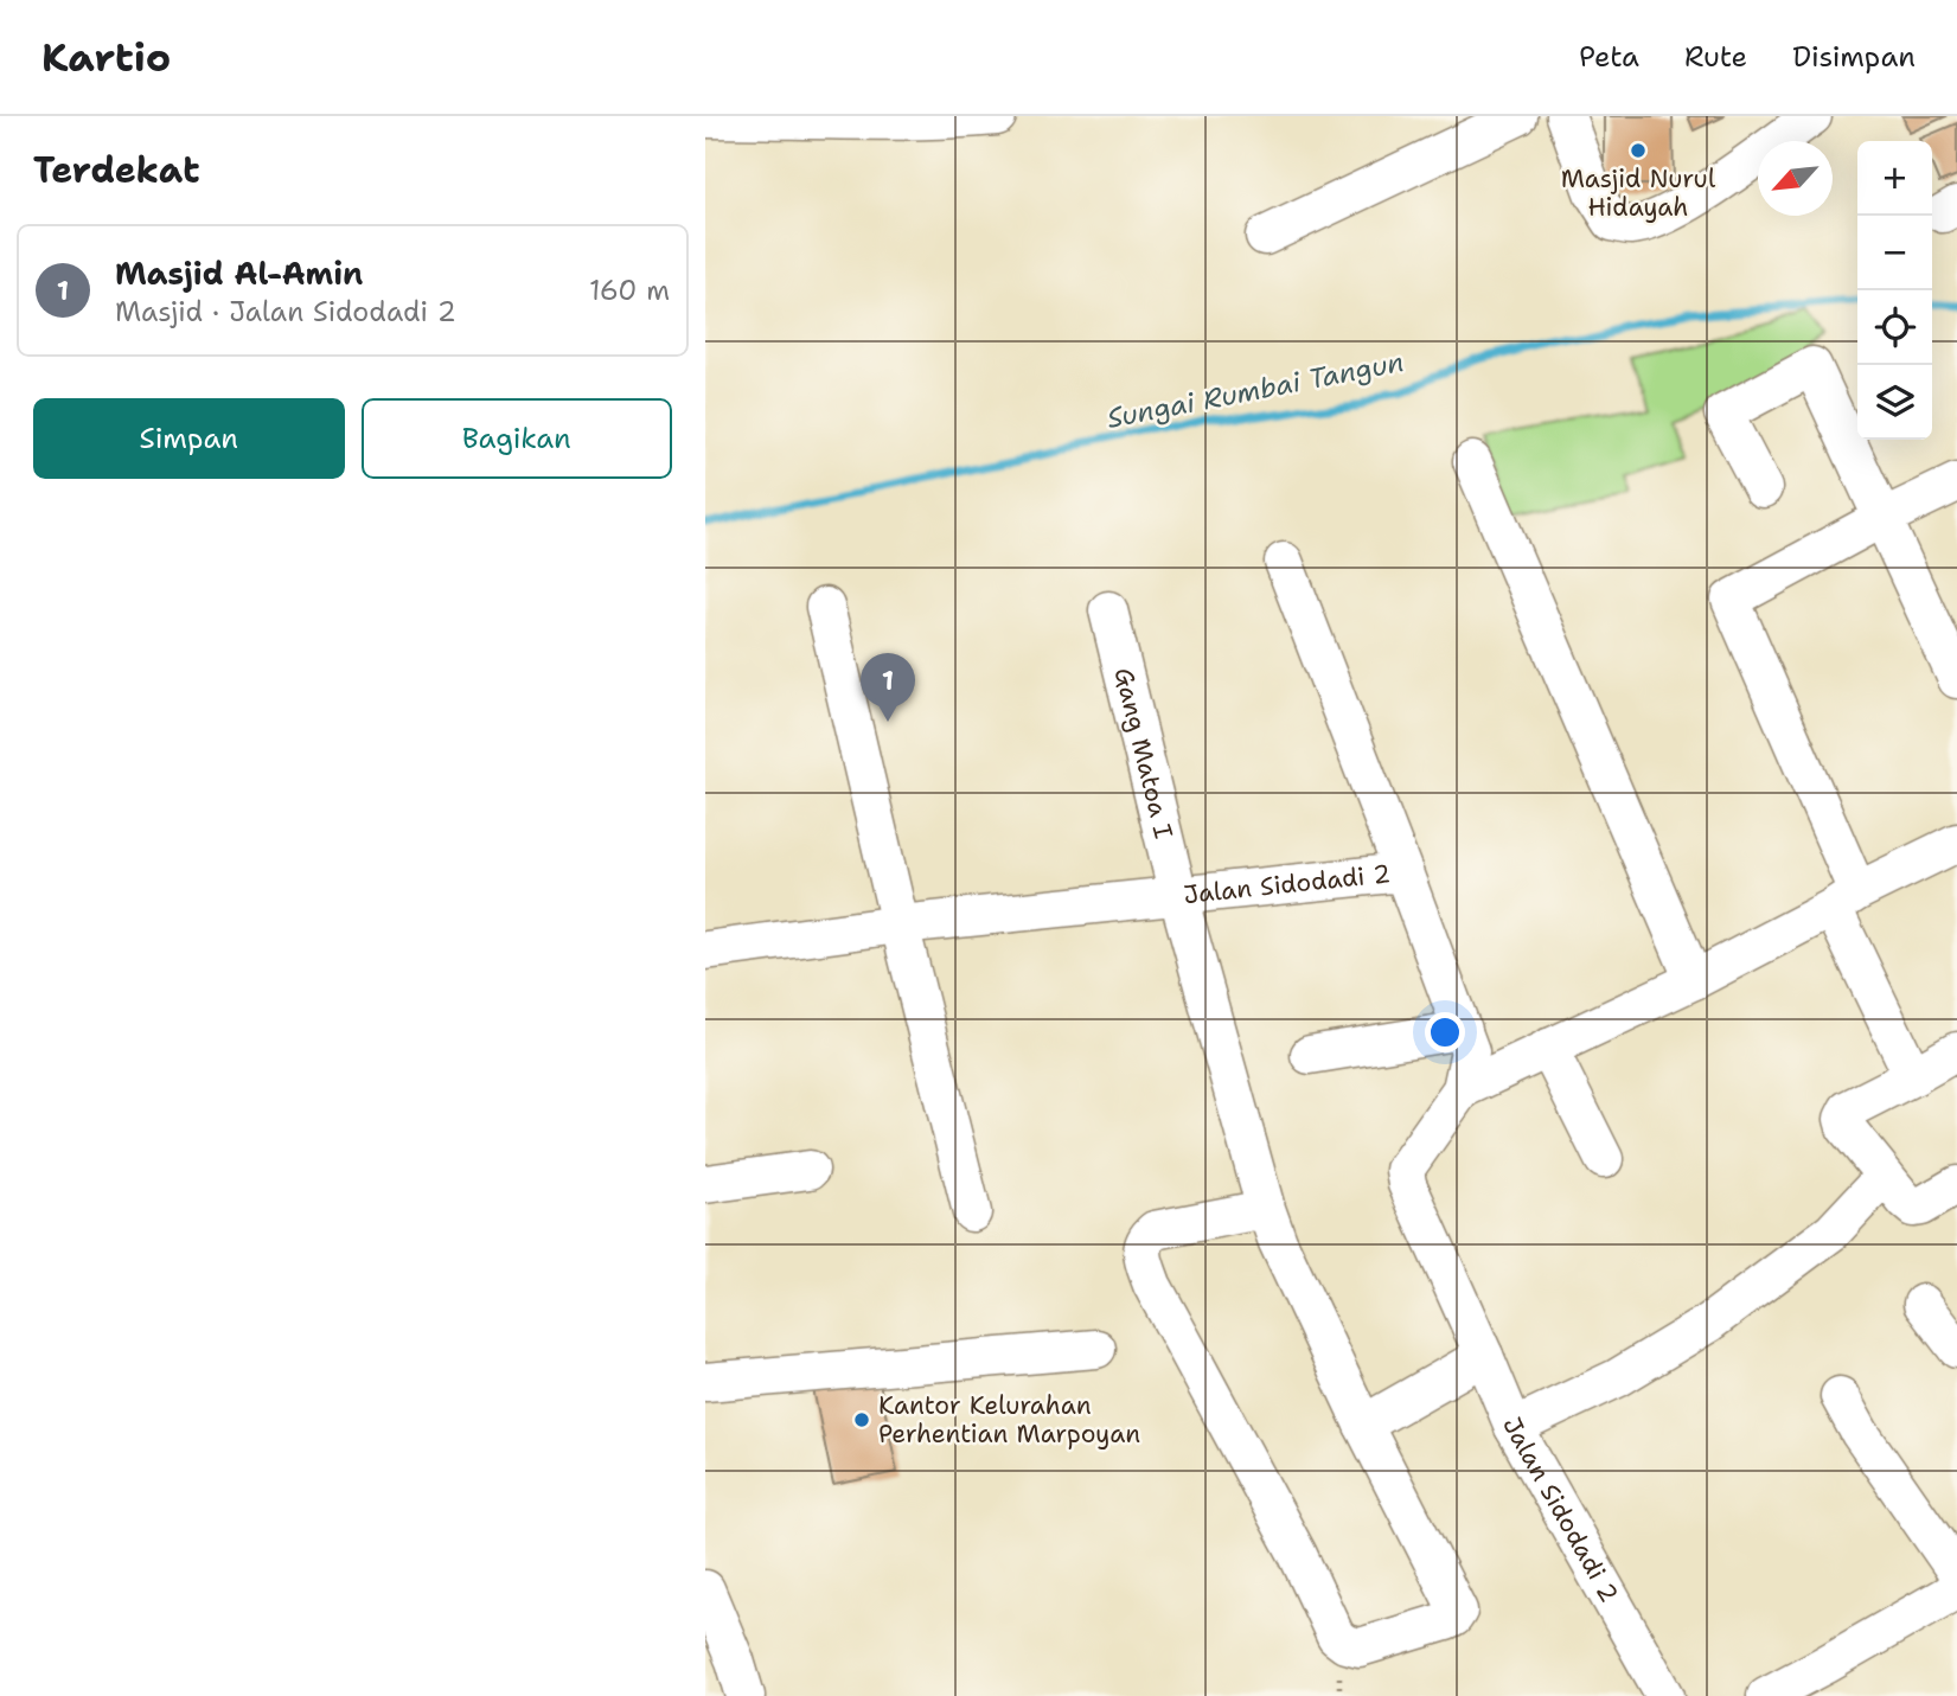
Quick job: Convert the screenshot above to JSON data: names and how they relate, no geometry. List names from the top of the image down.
{
  "streets": {
    "street": ["Gang Matoa I", "Jalan Sidodadi 2"]
  },
  "crossings": [
    ["Gang Matoa I", "Jalan Sidodadi 2"]
  ],
  "water": ["Sungai Rumbai Tangun"],
  "places": ["Masjid Nurul Hidayah", "Kantor Kelurahan Perhentian Marpoyan"],
  "north": "bottom left",
  "page": {
    "header": "Kartio",
    "nav": ["Peta", "Rute", "Disimpan"],
    "heading": "Terdekat",
    "map_buttons": ["+", "−"],
    "list": [
      {
        "mark": "1",
        "name": "Masjid Al-Amin",
        "note": "Masjid · Jalan Sidodadi 2",
        "value": "160 m"
      }
    ],
    "buttons": ["Simpan", "Bagikan"],
    "pins": "1"
  }
}
